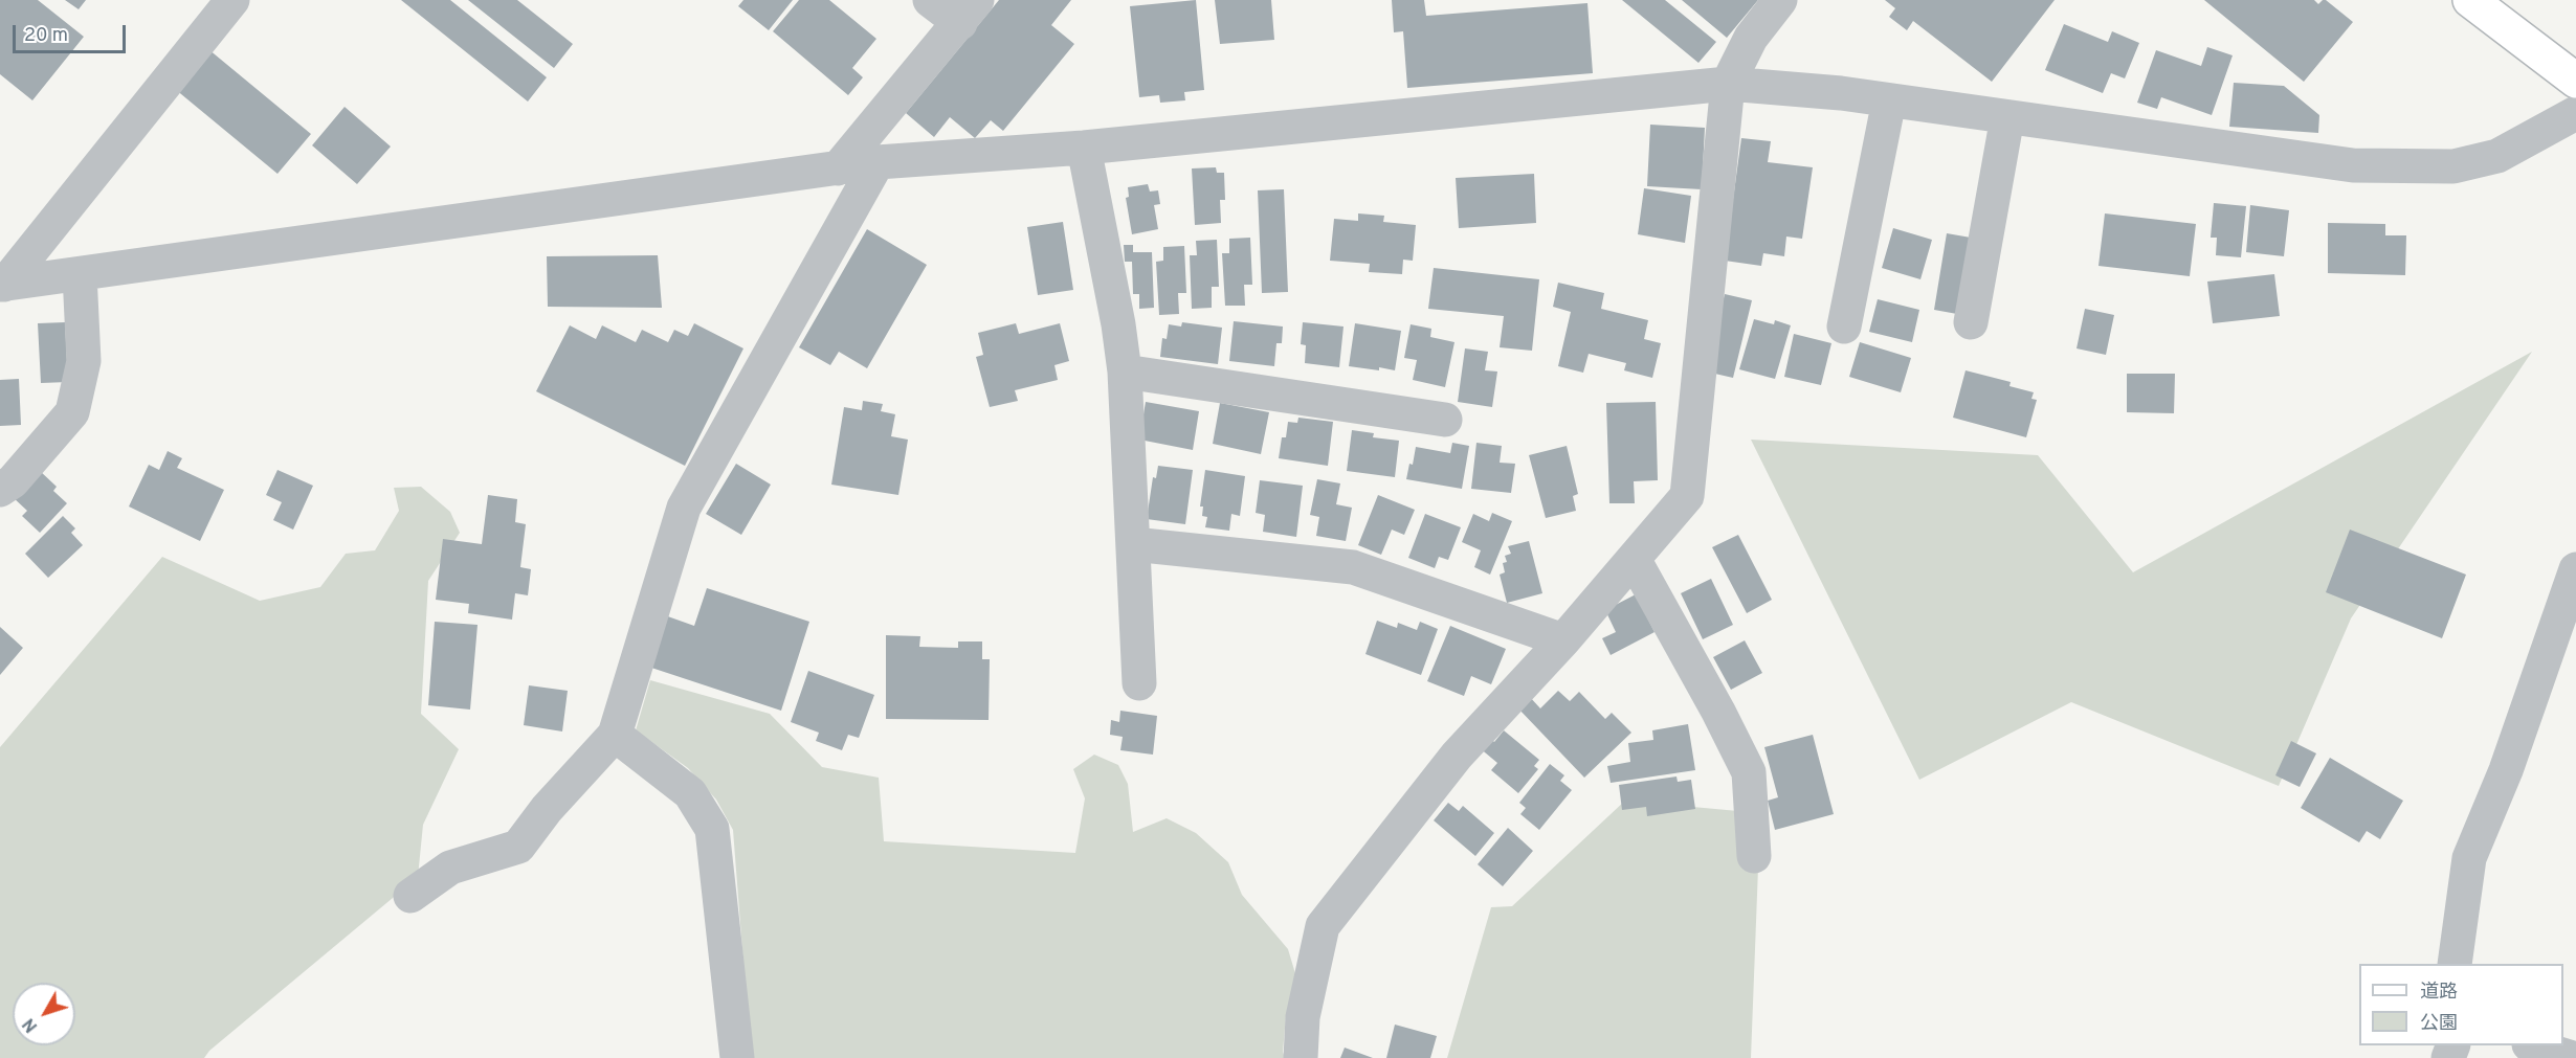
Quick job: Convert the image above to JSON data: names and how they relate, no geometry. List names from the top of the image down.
{
  "legend": ["道路", "公園"],
  "scale_bar": "20 m",
  "north": "bottom left"
}
